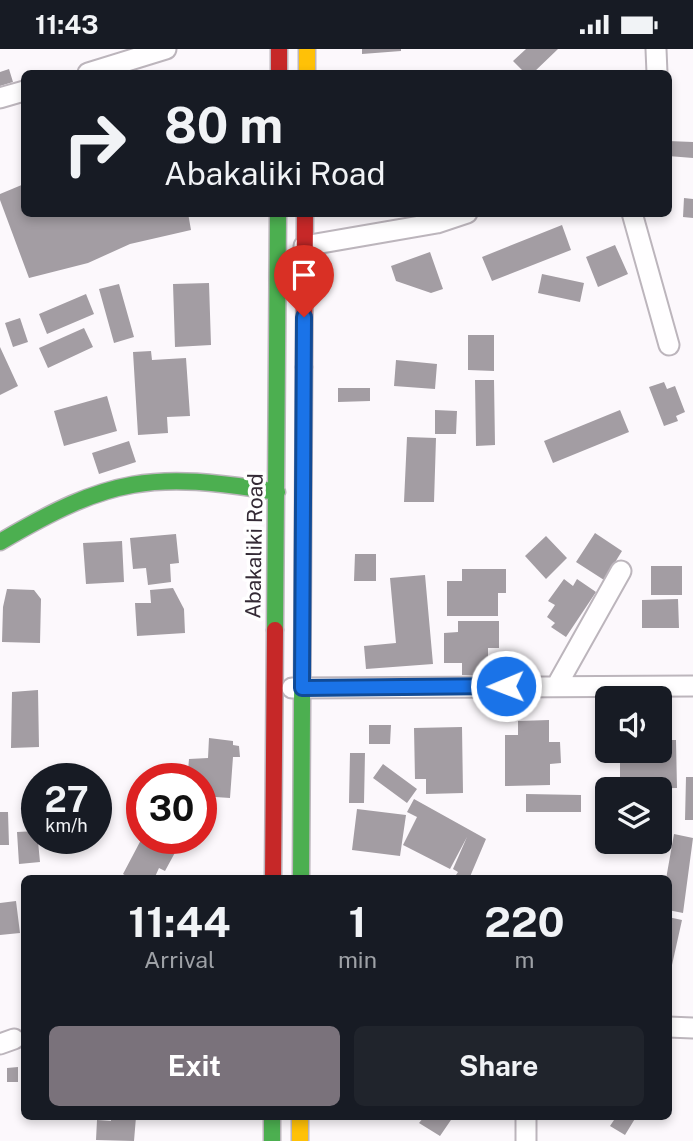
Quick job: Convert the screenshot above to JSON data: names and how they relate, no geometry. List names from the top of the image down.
{
  "streets": {
    "main road": ["Abakaliki Road"]
  },
  "page": {
    "status": "11:43",
    "turn": ["80 m", "Abakaliki Road"],
    "speed": "27 km/h",
    "limit": "30",
    "eta": [
      "11:44",
      "Arrival",
      "1",
      "min",
      "220",
      "m"
    ],
    "buttons": ["Exit", "Share"]
  }
}
